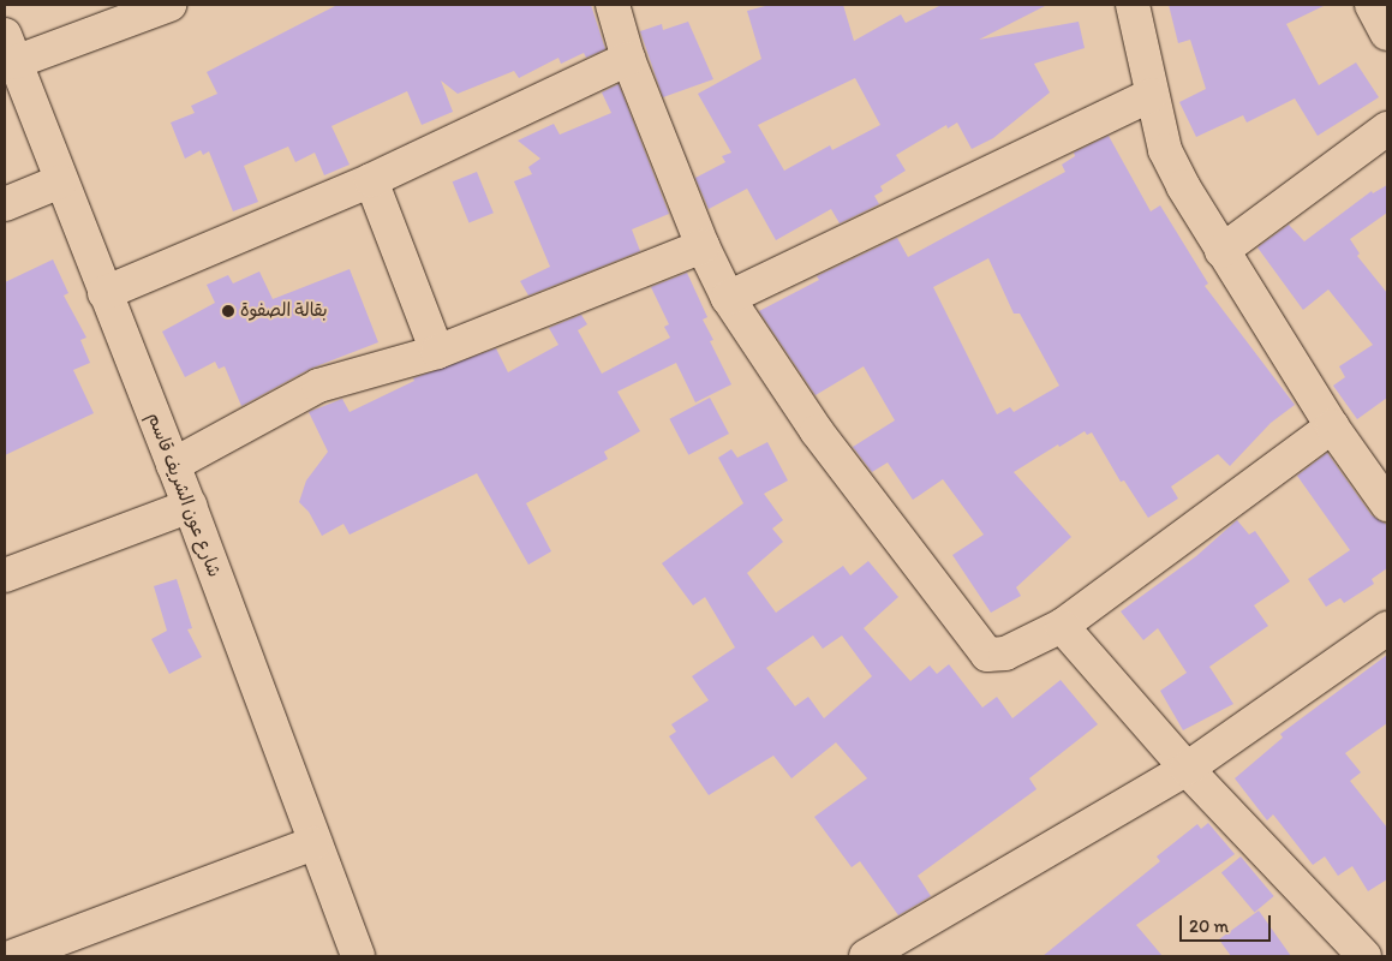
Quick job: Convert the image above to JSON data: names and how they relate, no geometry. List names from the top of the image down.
{
  "streets": {
    "street": ["شارع عون الشريف قاسم"]
  },
  "places": ["بقالة الصفوة"],
  "scale_bar": "20 m"
}
